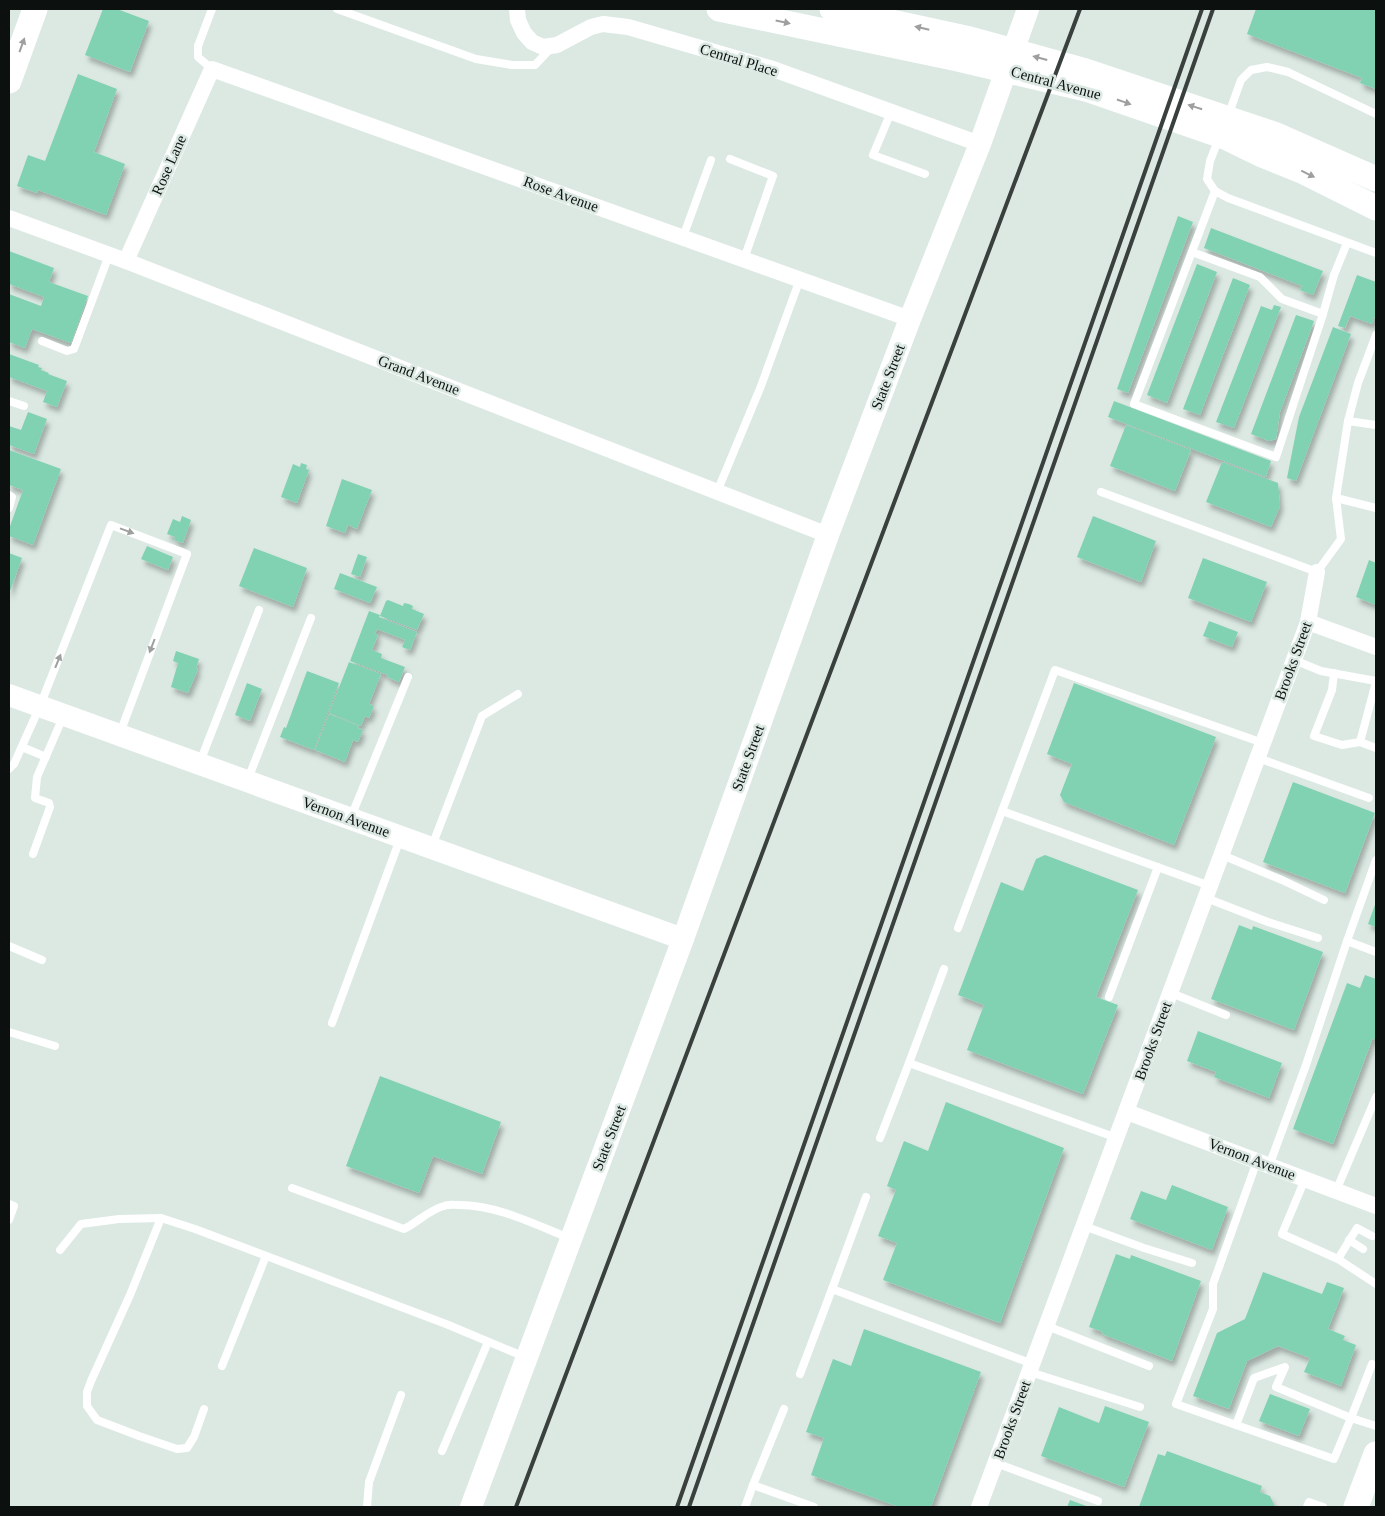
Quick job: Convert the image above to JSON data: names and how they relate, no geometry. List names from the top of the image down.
{
  "streets": {
    "main road": ["Central Avenue"],
    "street": [
      "Central Place",
      "Rose Lane",
      "Rose Avenue",
      "Grand Avenue",
      "State Street",
      "Brooks Street",
      "Vernon Avenue"
    ]
  },
  "crossings": [
    ["Central Place", "State Street"],
    ["Rose Lane", "Rose Avenue"],
    ["Rose Lane", "Grand Avenue"],
    ["Rose Avenue", "State Street"],
    ["Grand Avenue", "State Street"],
    ["State Street", "Vernon Avenue"],
    ["Brooks Street", "Vernon Avenue"]
  ]
}
